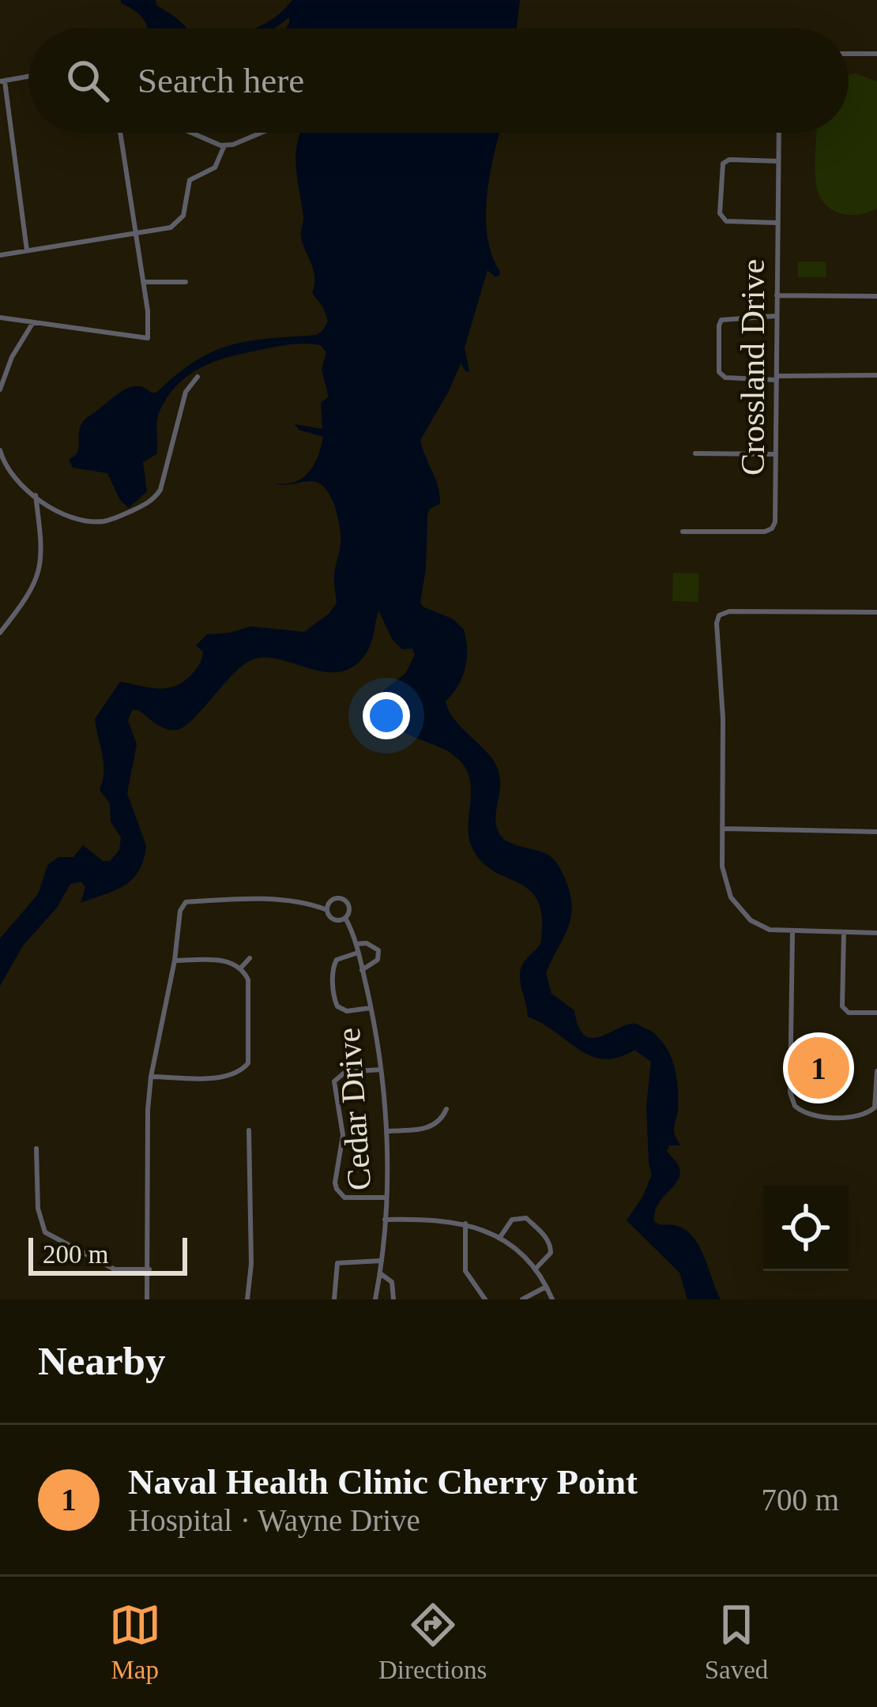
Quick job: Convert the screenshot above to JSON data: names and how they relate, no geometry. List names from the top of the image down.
{
  "streets": {
    "street": ["Crossland Drive", "Cedar Drive"]
  },
  "scale_bar": "200 m",
  "page": {
    "search": "Search here",
    "pins": "1",
    "scale": "200 m",
    "heading": "Nearby",
    "list": [
      {
        "mark": "1",
        "name": "Naval Health Clinic Cherry Point",
        "note": "Hospital · Wayne Drive",
        "value": "700 m"
      }
    ],
    "nav": ["Map", "Directions", "Saved"]
  }
}
